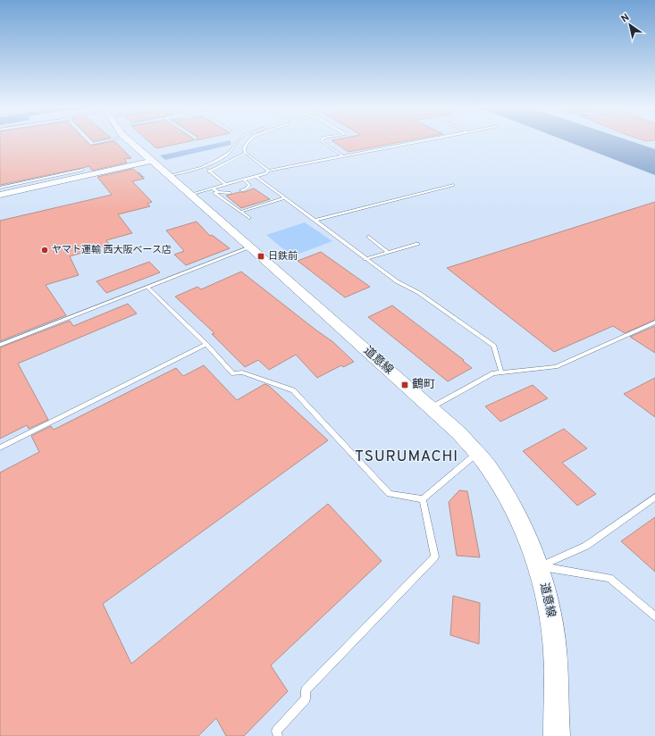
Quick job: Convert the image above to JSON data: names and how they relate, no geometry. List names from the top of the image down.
{
  "streets": {
    "street": ["道意線"]
  },
  "districts": ["TSURUMACHI"],
  "places": {
    "other": ["ヤマト運輸 西大阪ベース店"],
    "transit": ["日鉄前", "鶴町"]
  },
  "north": "top left"
}
